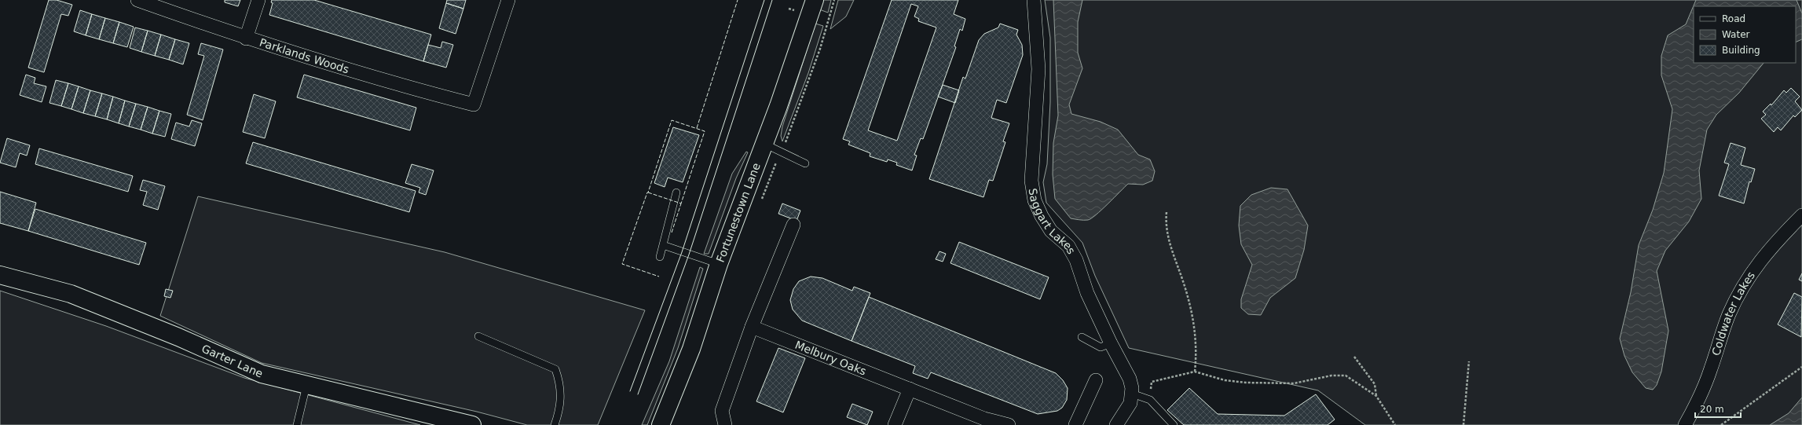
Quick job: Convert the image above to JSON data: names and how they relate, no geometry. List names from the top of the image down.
{
  "streets": {
    "street": [
      "Parklands Woods",
      "Fortunestown Lane",
      "Saggart Lakes",
      "Coldwater Lakes",
      "Melbury Oaks",
      "Garter Lane"
    ]
  },
  "legend": ["Road", "Water", "Building"],
  "scale_bar": "20 m"
}
